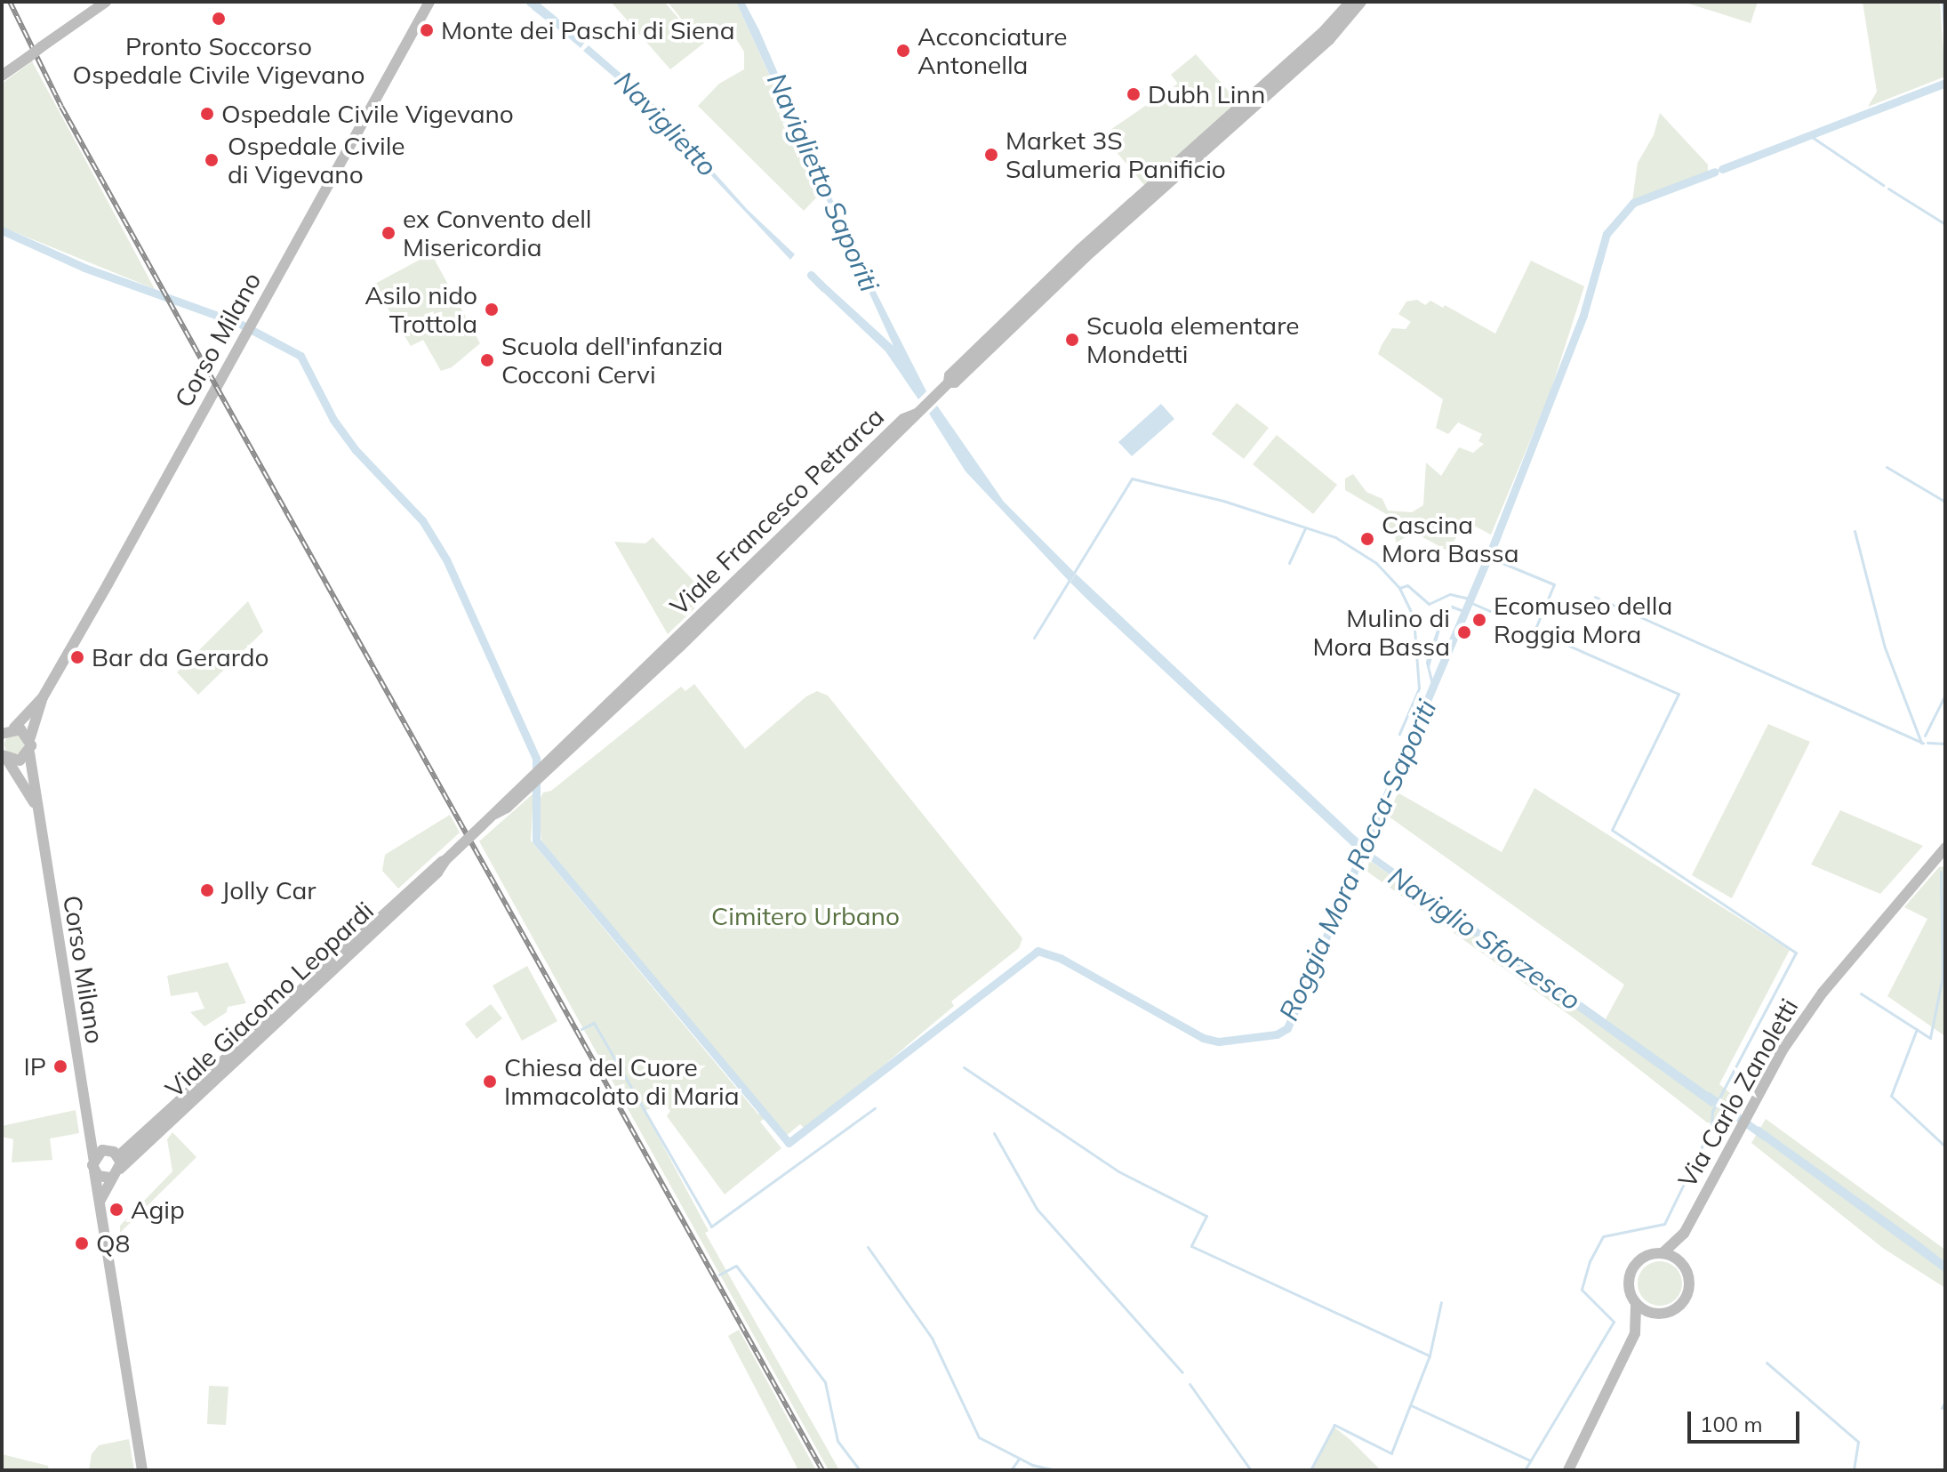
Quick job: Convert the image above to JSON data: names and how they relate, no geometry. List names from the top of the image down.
{
  "streets": {
    "main road": [
      "Corso Milano",
      "Viale Francesco Petrarca",
      "Viale Giacomo Leopardi",
      "Via Carlo Zanoletti"
    ]
  },
  "crossings": [
    ["Corso Milano", "Viale Giacomo Leopardi"],
    ["Viale Francesco Petrarca", "Viale Giacomo Leopardi"]
  ],
  "water": [
    "Naviglietto",
    "Naviglietto Saporiti",
    "Roggia Mora Rocca-Saporiti",
    "Naviglio Sforzesco"
  ],
  "parks": ["Cimitero Urbano"],
  "places": [
    "Pronto Soccorso Ospedale Civile Vigevano",
    "Monte dei Paschi di Siena",
    "Acconciature Antonella",
    "Dubh Linn",
    "Ospedale Civile Vigevano",
    "Market 3S Salumeria Panificio",
    "Ospedale Civile di Vigevano",
    "ex Convento dell Misericordia",
    "Asilo nido Trottola",
    "Scuola elementare Mondetti",
    "Scuola dell'infanzia Cocconi Cervi",
    "Cascina Mora Bassa",
    "Ecomuseo della Roggia Mora",
    "Mulino di Mora Bassa",
    "Bar da Gerardo",
    "Jolly Car",
    "IP",
    "Chiesa del Cuore Immacolato di Maria",
    "Agip",
    "Q8"
  ],
  "scale_bar": "100 m"
}
